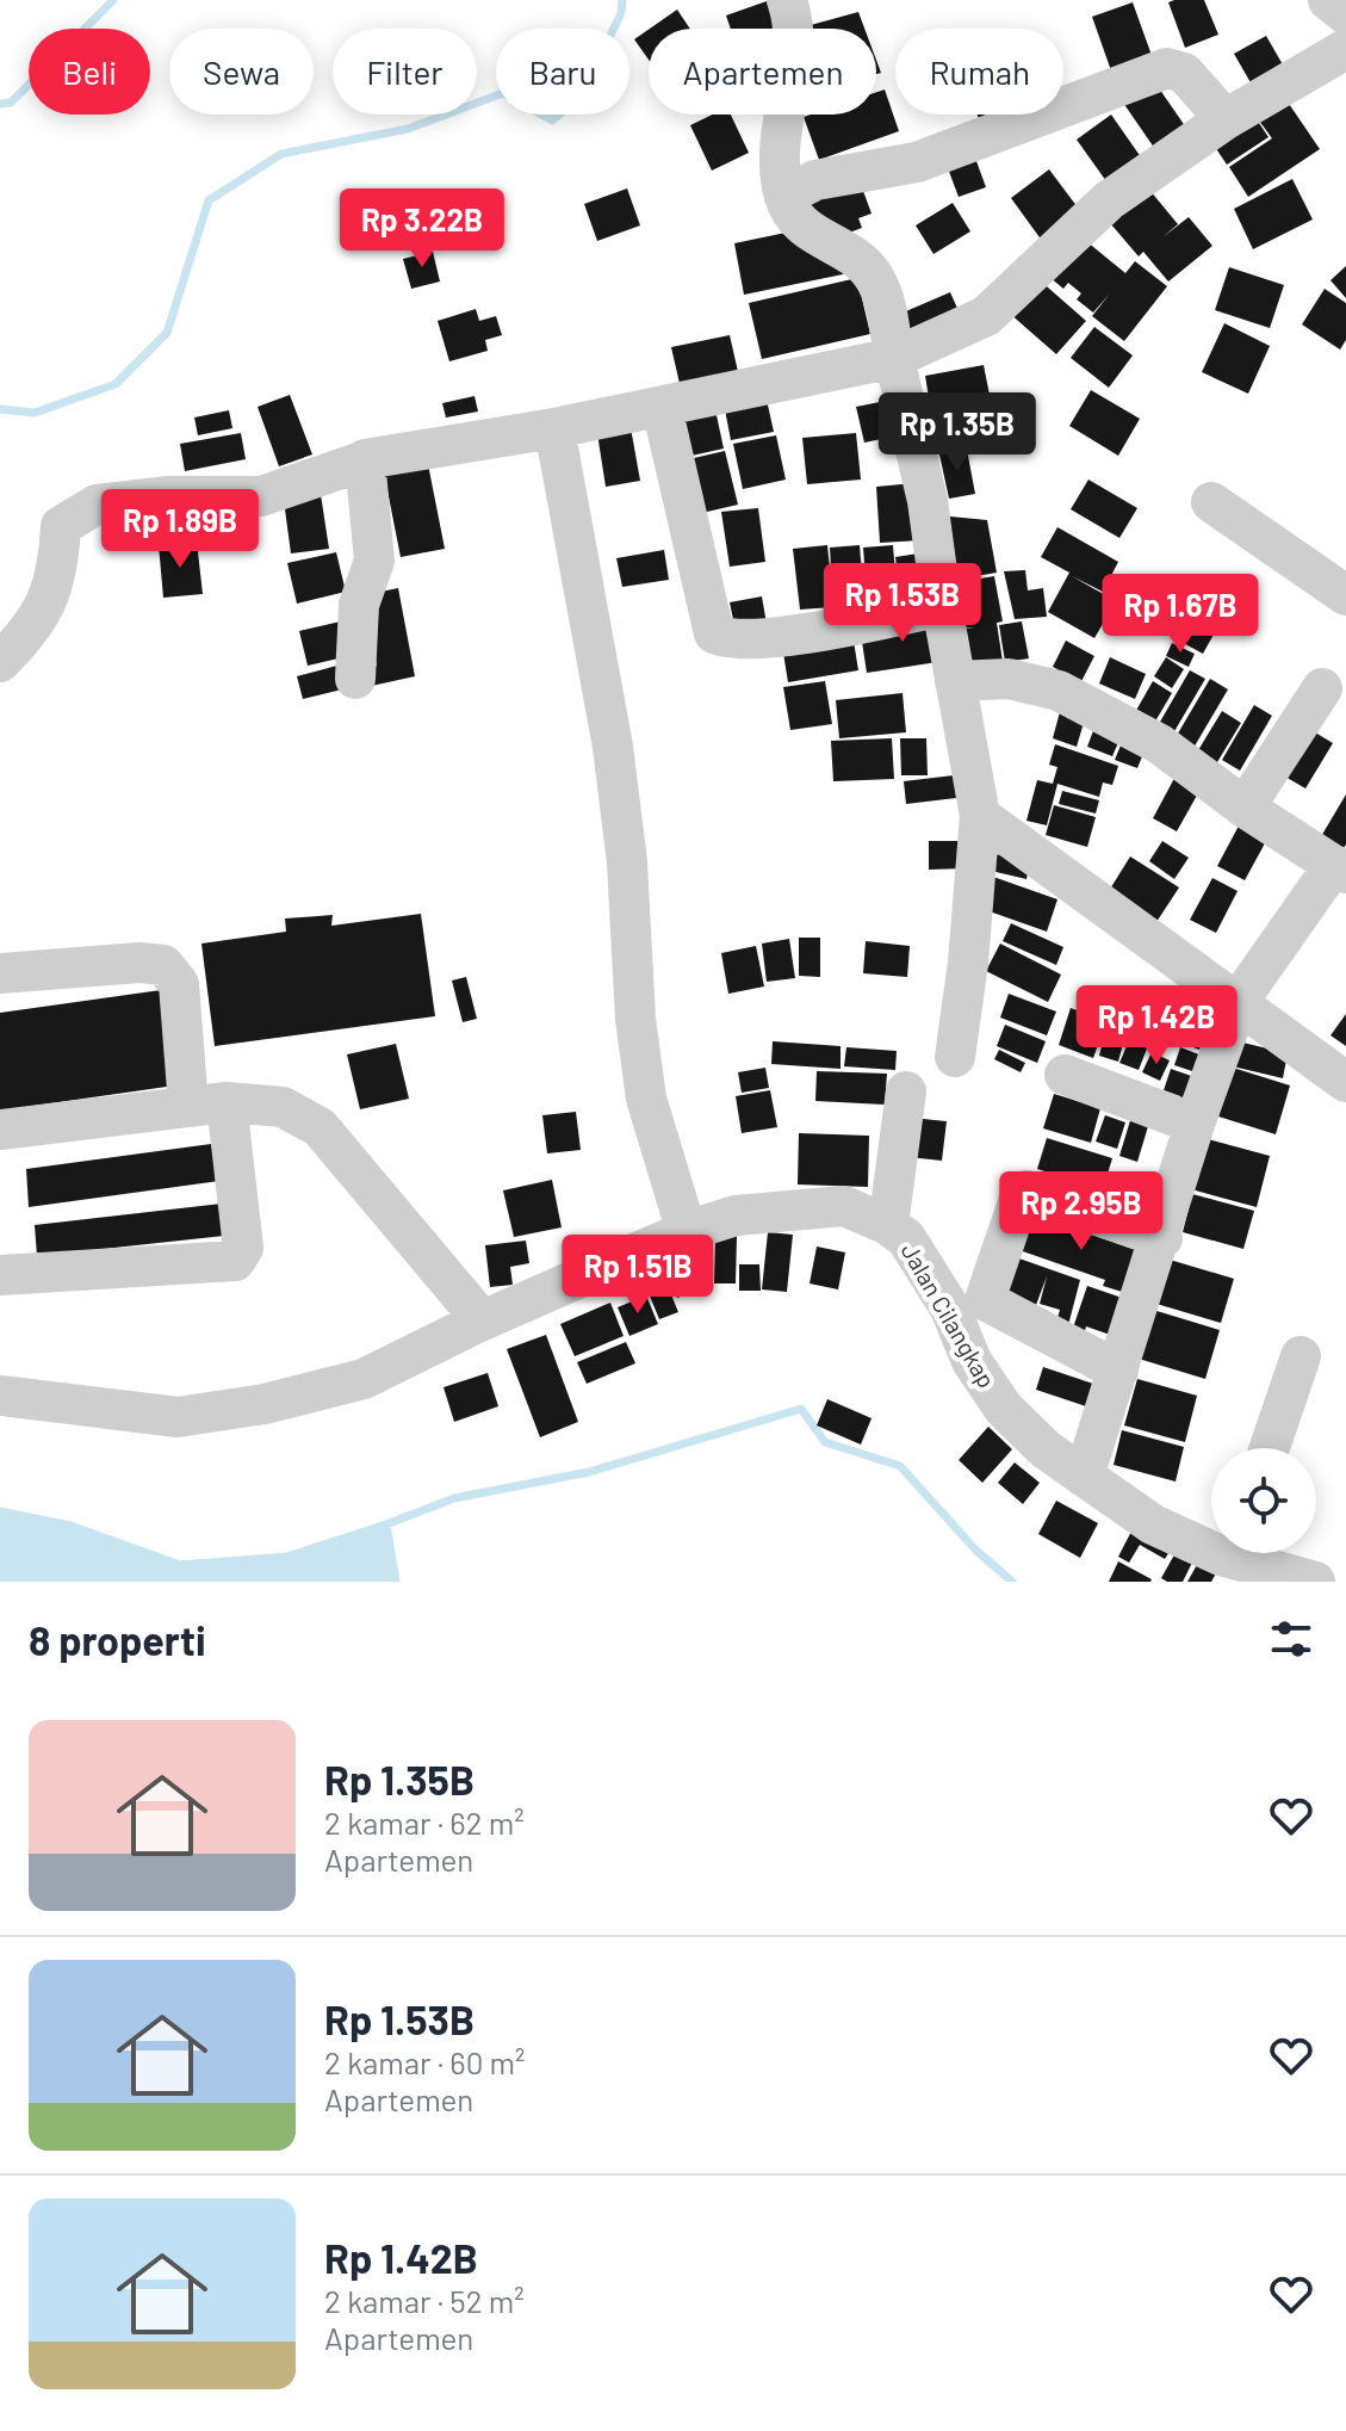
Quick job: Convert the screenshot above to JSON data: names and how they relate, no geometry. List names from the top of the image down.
{
  "streets": {
    "street": ["Jalan Cilangkap"]
  },
  "page": {
    "chip": [
      "Beli",
      "Sewa",
      "Filter",
      "Baru",
      "Apartemen",
      "Rumah"
    ],
    "price": [
      "Rp 3.22B",
      "Rp 1.35B",
      "Rp 1.89B",
      "Rp 1.53B",
      "Rp 1.67B",
      "Rp 1.42B",
      "Rp 2.95B",
      "Rp 1.51B"
    ],
    "heading": "8 properti",
    "list": [
      {
        "name": "Rp 1.35B",
        "note": "2 kamar · 62 m² · Apartemen"
      },
      {
        "name": "Rp 1.53B",
        "note": "2 kamar · 60 m² · Apartemen"
      },
      {
        "name": "Rp 1.42B",
        "note": "2 kamar · 52 m² · Apartemen"
      }
    ]
  }
}
